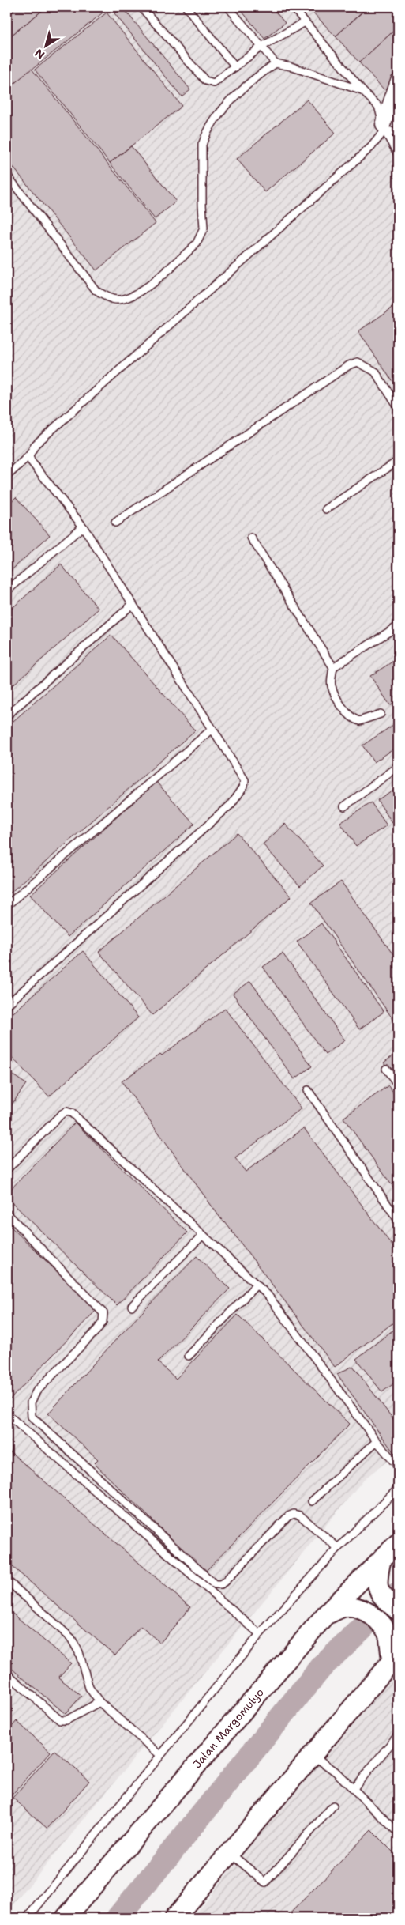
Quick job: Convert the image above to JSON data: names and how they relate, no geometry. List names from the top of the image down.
{
  "streets": {
    "main road": ["Jalan Margomulyo"]
  },
  "north": "bottom left"
}
